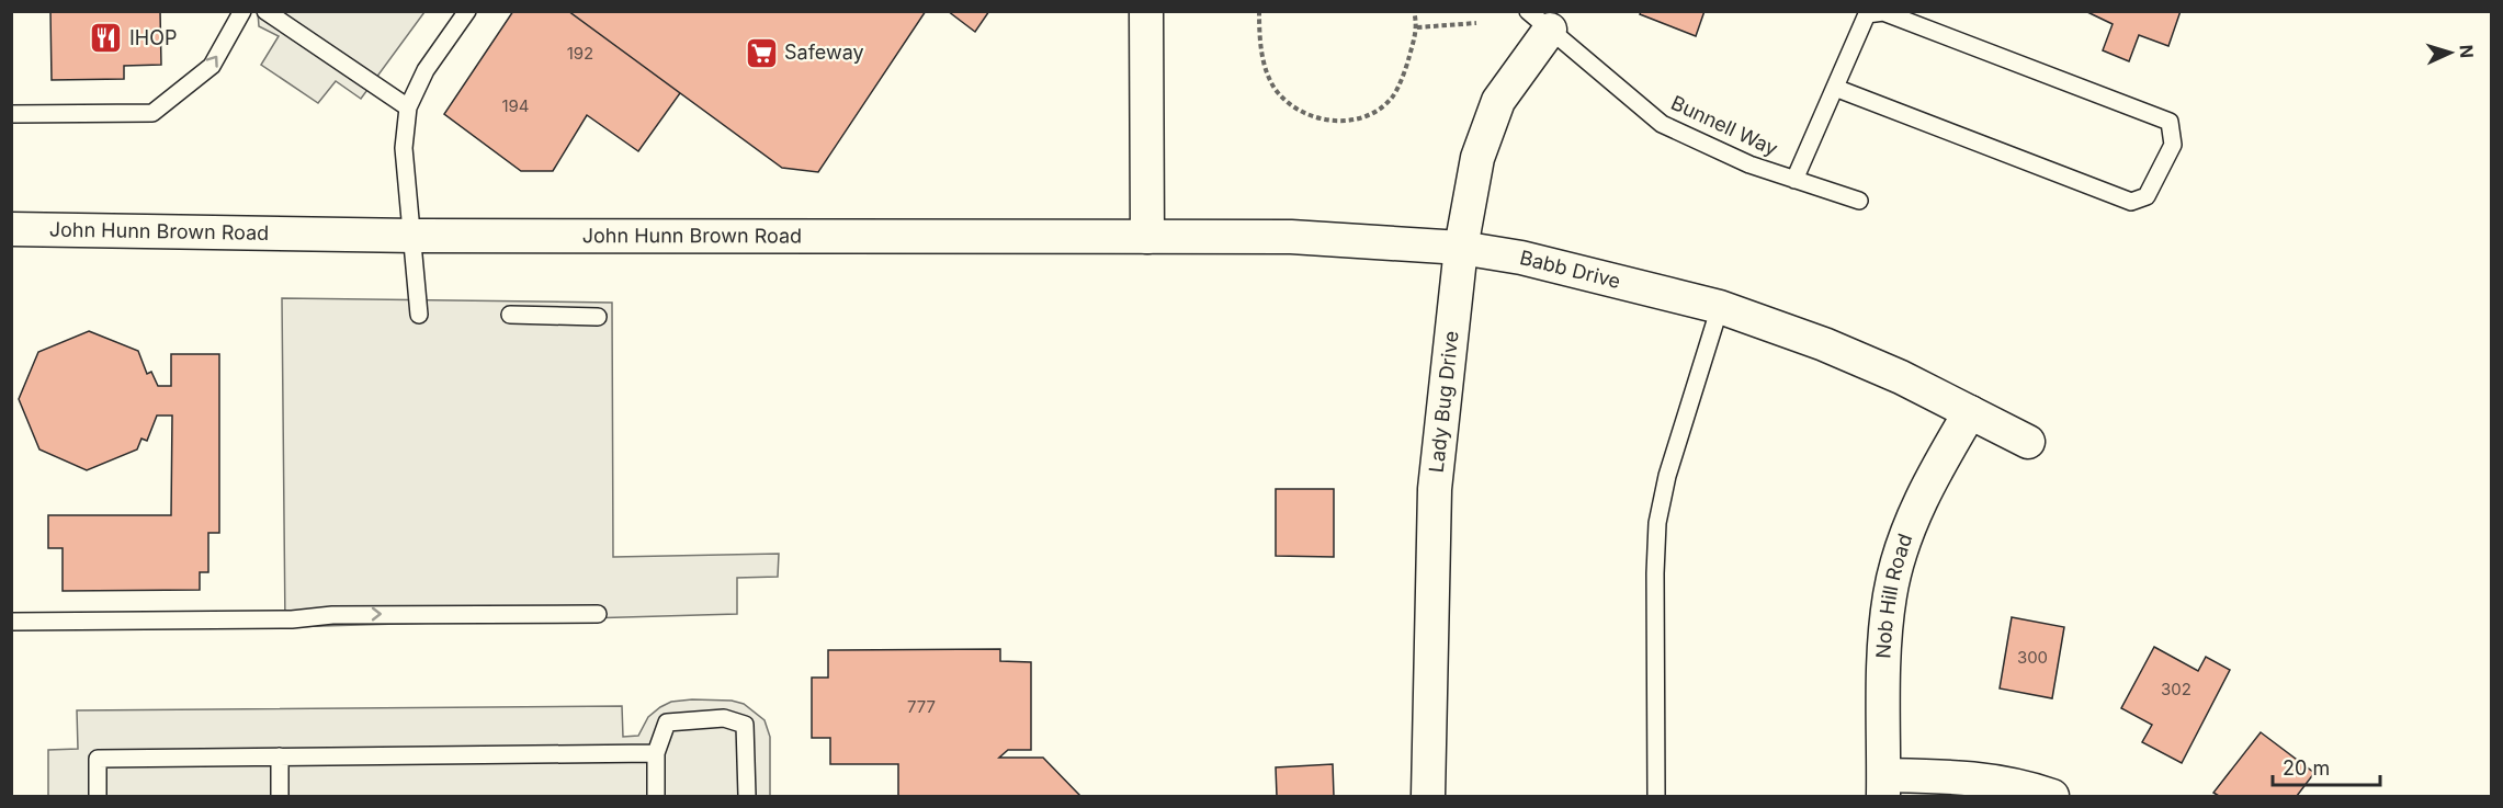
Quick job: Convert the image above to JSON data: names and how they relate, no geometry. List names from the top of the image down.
{
  "streets": {
    "street": [
      "John Hunn Brown Road",
      "Babb Drive",
      "Lady Bug Drive",
      "Nob Hill Road"
    ],
    "lane": ["Bunnell Way"]
  },
  "crossings": [
    ["Bunnell Way", "Lady Bug Drive"],
    ["John Hunn Brown Road", "Babb Drive"],
    ["Babb Drive", "Lady Bug Drive"],
    ["Babb Drive", "Nob Hill Road"]
  ],
  "places": {
    "restaurant": ["IHOP"],
    "supermarket": ["Safeway"]
  },
  "house_numbers": [
    "192",
    "194",
    "300",
    "302",
    "777"
  ],
  "scale_bar": "20 m",
  "north": "right"
}
